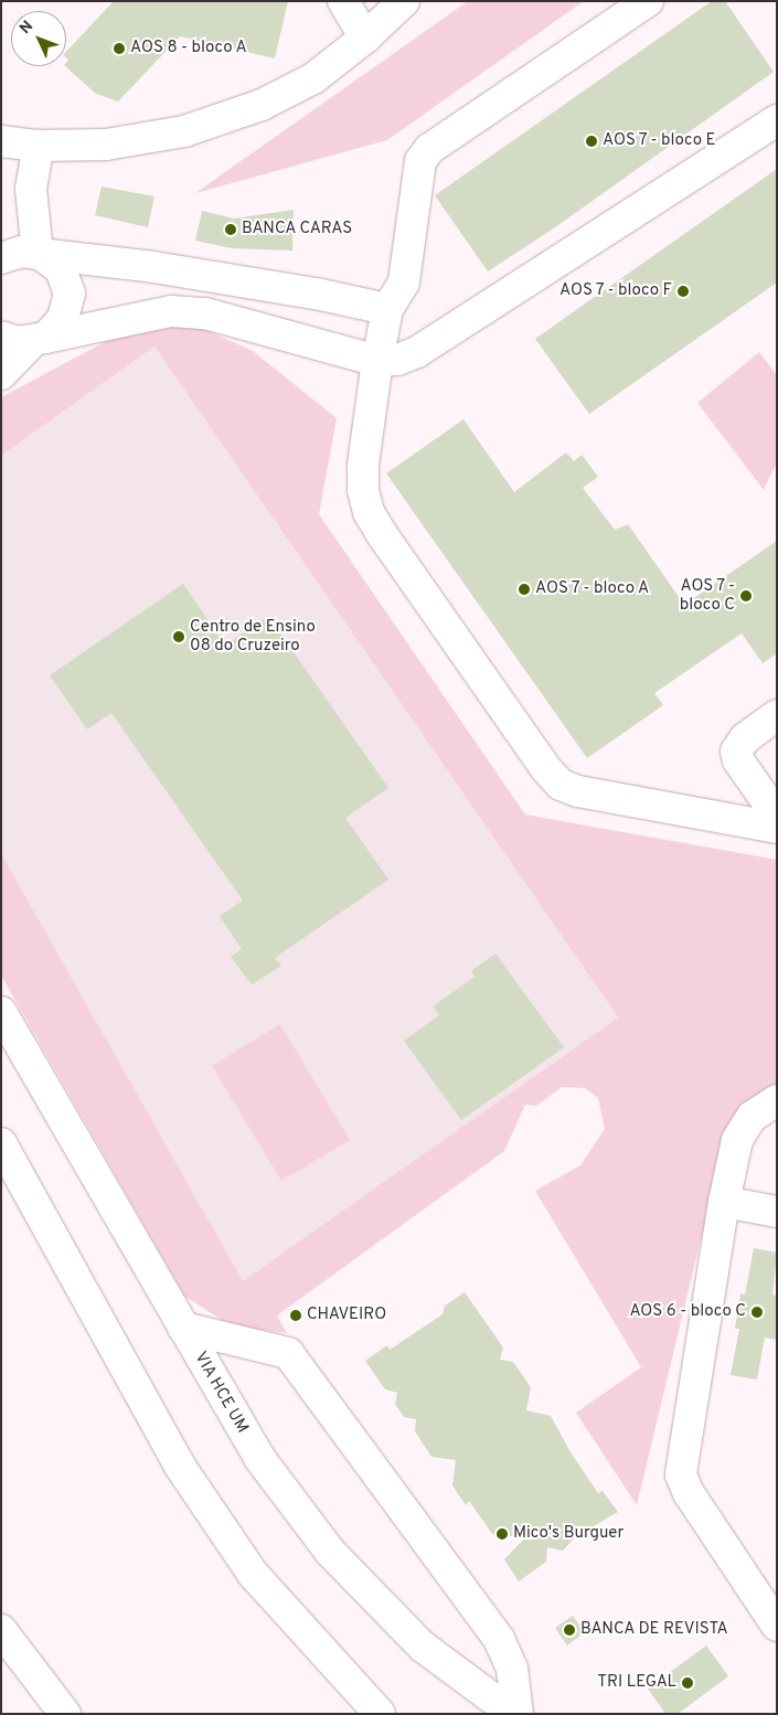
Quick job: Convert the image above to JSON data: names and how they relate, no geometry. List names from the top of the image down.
{
  "streets": {
    "main road": ["VIA HCE UM"]
  },
  "places": [
    "AOS 8 - bloco A",
    "AOS 7 - bloco E",
    "BANCA CARAS",
    "AOS 7 - bloco F",
    "AOS 7 - bloco A",
    "AOS 7 - bloco C",
    "Centro de Ensino 08 do Cruzeiro",
    "AOS 6 - bloco C",
    "CHAVEIRO",
    "Mico's Burguer",
    "BANCA DE REVISTA",
    "TRI LEGAL"
  ],
  "north": "top left"
}
